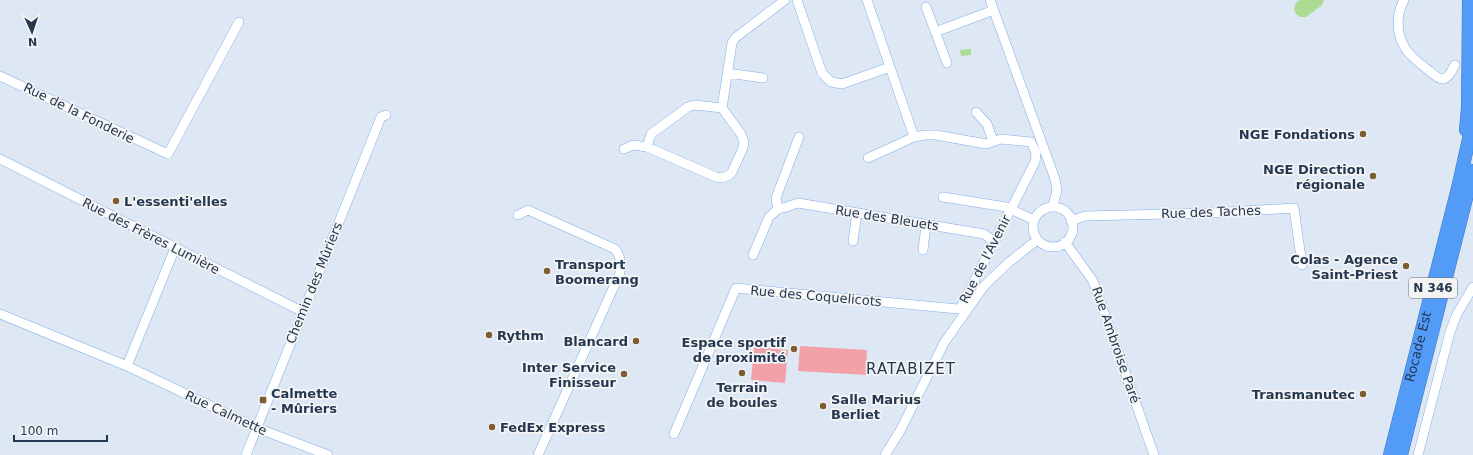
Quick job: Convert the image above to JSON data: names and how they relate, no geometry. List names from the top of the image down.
{
  "streets": {
    "highway": ["N 346", "Rocade Est"],
    "street": [
      "Rue de la Fonderie",
      "Rue des Taches",
      "Rue des Bleuets",
      "Rue des Frères Lumière",
      "Rue de l'Avenir",
      "Chemin des Mûriers",
      "Rue des Coquelicots",
      "Rue Ambroise Paré",
      "Rue Calmette"
    ]
  },
  "crossings": [
    ["Rue des Taches", "Rue de l'Avenir"],
    ["Rue des Taches", "Rue Ambroise Paré"],
    ["Rue des Bleuets", "Rue de l'Avenir"],
    ["Rue des Frères Lumière", "Chemin des Mûriers"],
    ["Rue de l'Avenir", "Rue des Coquelicots"],
    ["Rue de l'Avenir", "Rue Ambroise Paré"],
    ["Chemin des Mûriers", "Rue Calmette"]
  ],
  "districts": ["RATABIZET"],
  "places": {
    "other": [
      "NGE Fondations",
      "NGE Direction régionale",
      "L'essenti'elles",
      "Colas - Agence Saint-Priest",
      "Transport Boomerang",
      "Rythm",
      "Blancard",
      "Espace sportif de proximité",
      "Terrain de boules",
      "Inter Service Finisseur",
      "Transmanutec",
      "Salle Marius Berliet",
      "FedEx Express"
    ],
    "transit": ["Calmette - Mûriers"]
  },
  "scale_bar": "100 m",
  "north": "bottom"
}
